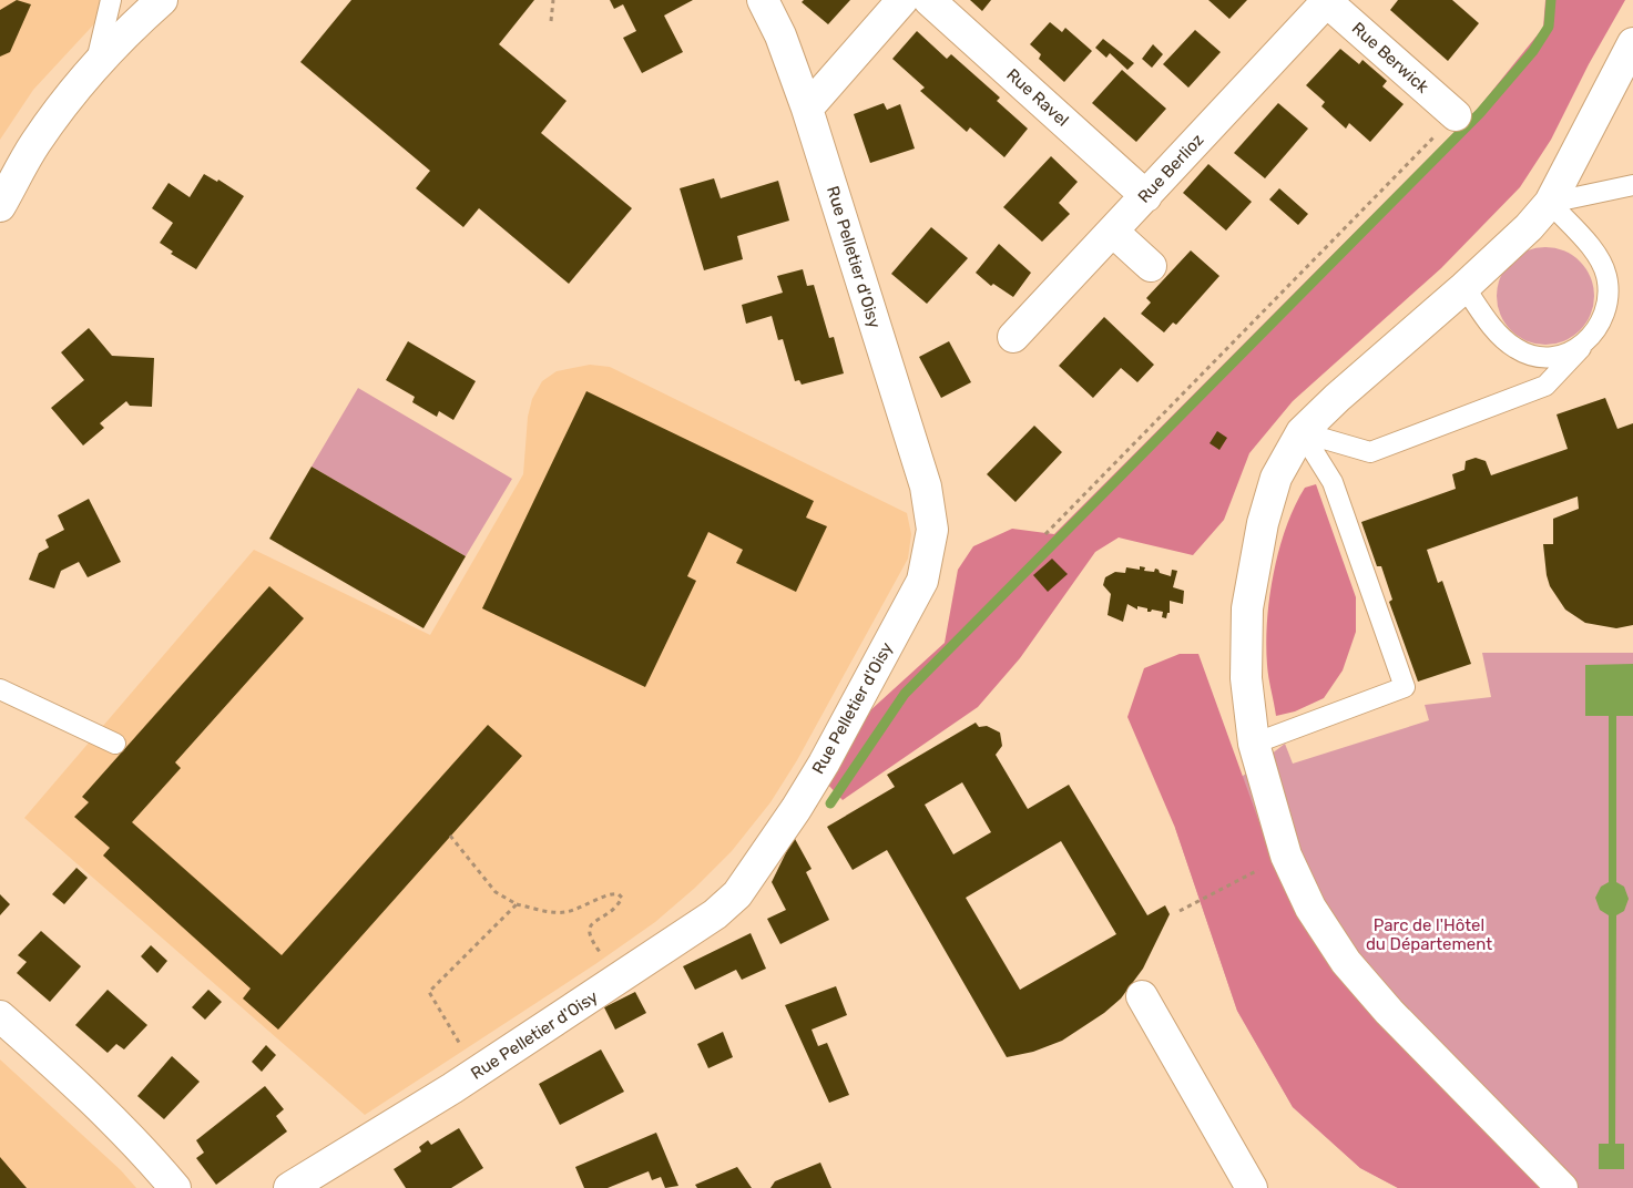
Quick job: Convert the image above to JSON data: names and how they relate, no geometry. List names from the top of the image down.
{
  "streets": {
    "street": [
      "Rue Berwick",
      "Rue Ravel",
      "Rue Berlioz",
      "Rue Pelletier d'Oisy"
    ]
  },
  "crossings": [
    ["Rue Berwick", "Rue Berlioz"],
    ["Rue Ravel", "Rue Berlioz"]
  ],
  "parks": ["Parc de l'Hôtel du Département"]
}
